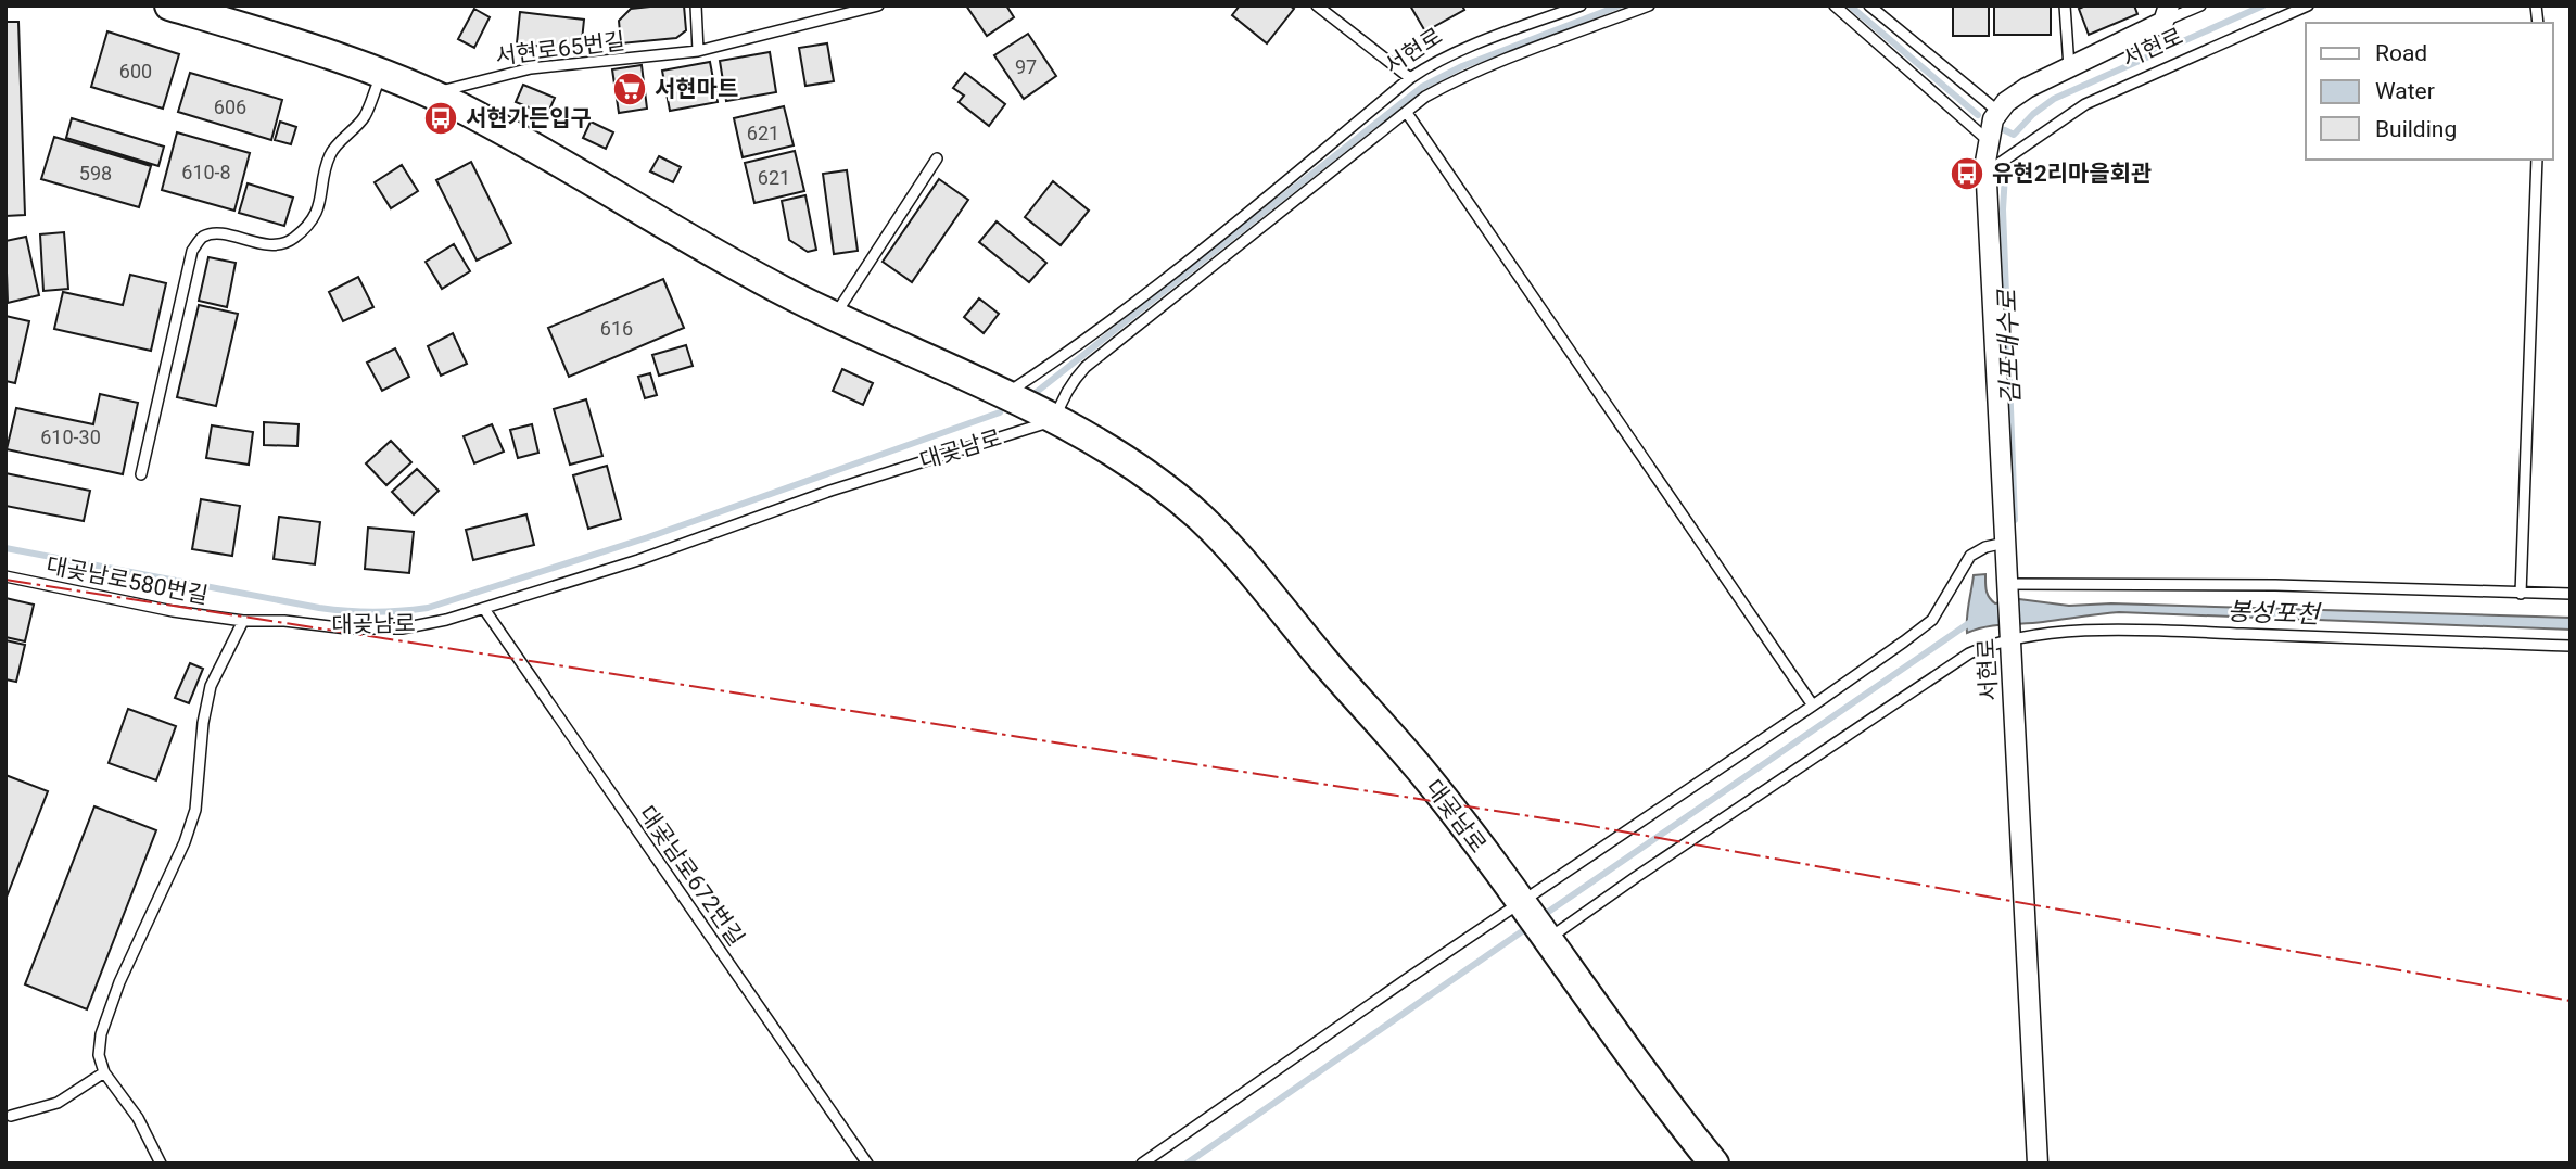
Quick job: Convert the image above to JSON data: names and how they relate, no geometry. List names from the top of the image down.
{
  "streets": {
    "street": ["서현로", "대곶남로"],
    "lane": ["서현로65번길", "대곶남로580번길", "대곶남로672번길"]
  },
  "crossings": [
    ["서현로", "대곶남로"],
    ["서현로65번길", "대곶남로"],
    ["대곶남로", "대곶남로580번길"],
    ["대곶남로", "대곶남로672번길"]
  ],
  "water": ["김포대수로", "봉성포천"],
  "places": {
    "supermarket": ["서현마트"],
    "bus stop": ["서현가든입구", "유현2리마을회관"]
  },
  "house_numbers": [
    "97",
    "600",
    "606",
    "621",
    "610-8",
    "598",
    "621",
    "616",
    "610-30"
  ],
  "legend": ["Road", "Water", "Building"]
}
